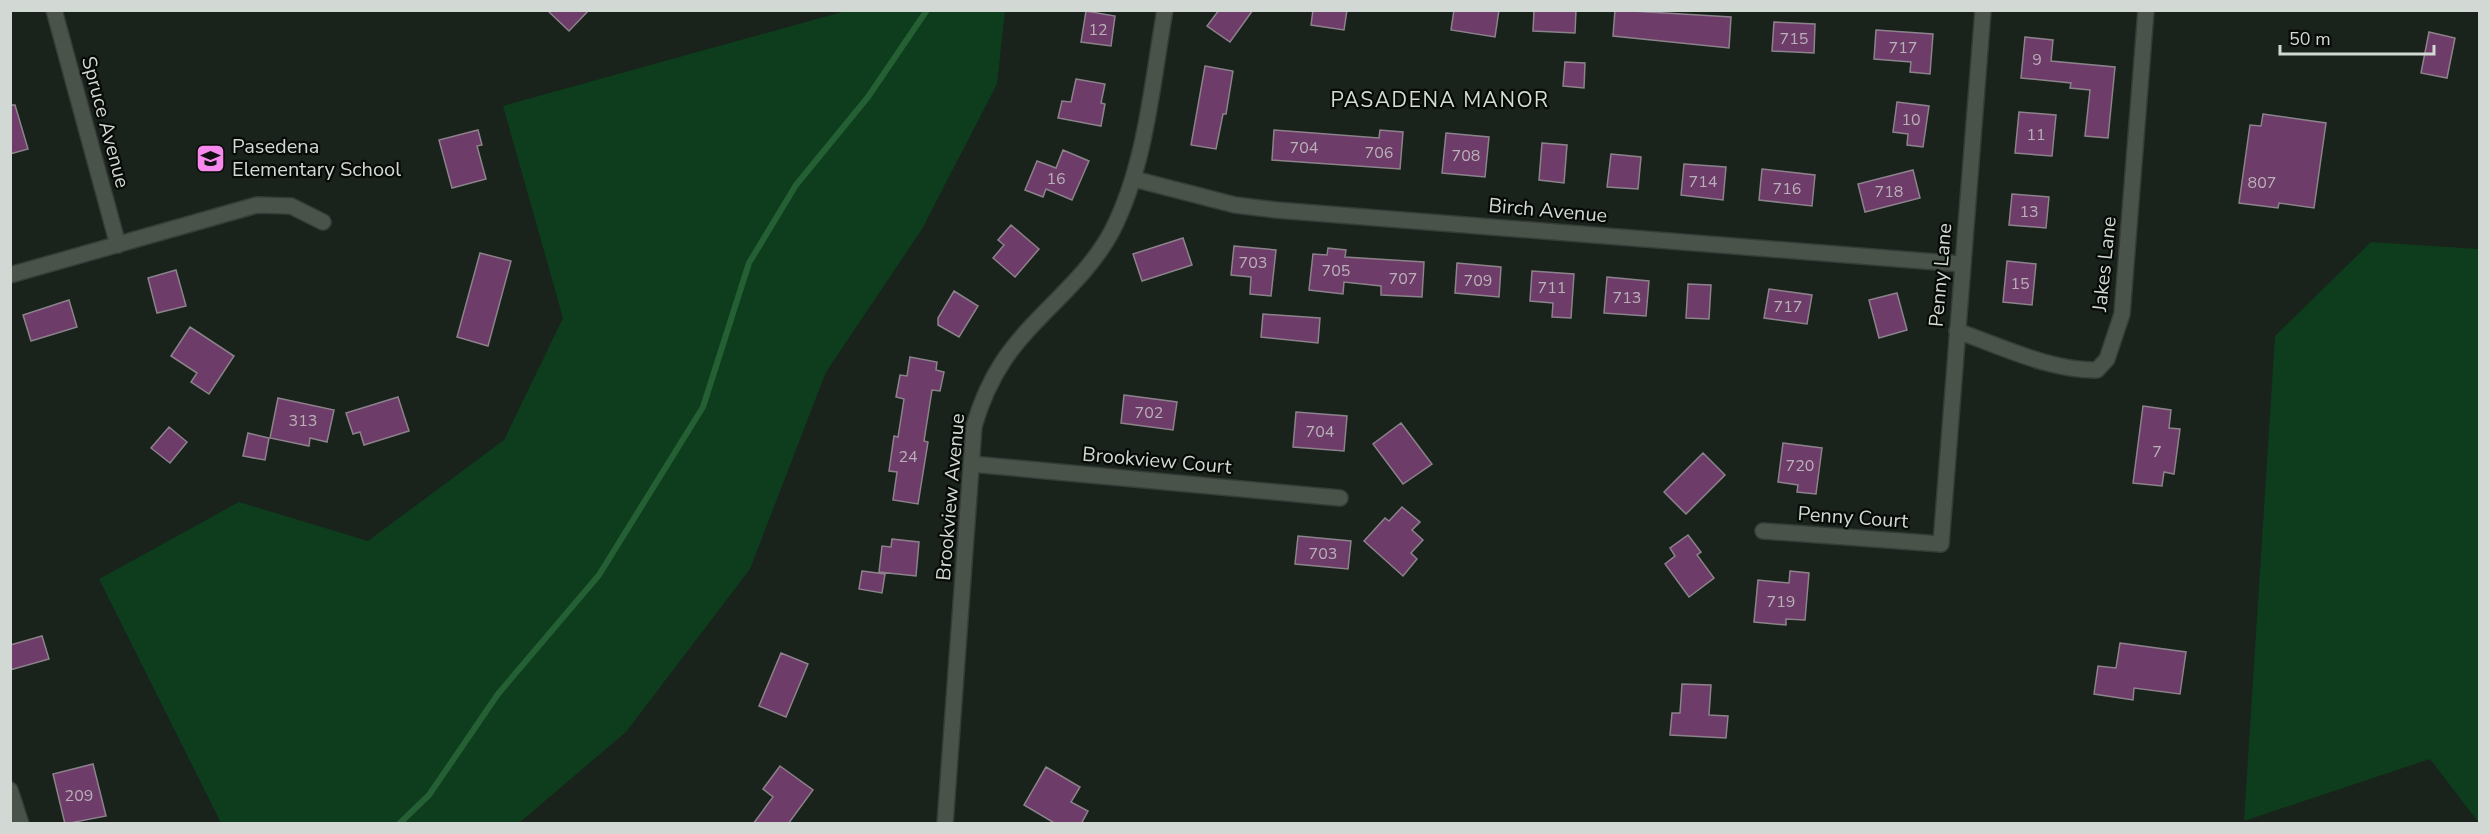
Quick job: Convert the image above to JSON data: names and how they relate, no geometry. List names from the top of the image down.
{
  "streets": {
    "street": [
      "Spruce Avenue",
      "Birch Avenue",
      "Jakes Lane",
      "Penny Lane",
      "Brookview Court",
      "Brookview Avenue",
      "Penny Court"
    ]
  },
  "crossings": [
    ["Birch Avenue", "Penny Lane"],
    ["Birch Avenue", "Brookview Avenue"],
    ["Jakes Lane", "Penny Lane"],
    ["Penny Lane", "Penny Court"],
    ["Brookview Court", "Brookview Avenue"]
  ],
  "districts": ["PASADENA MANOR"],
  "places": {
    "school or university": ["Pasedena Elementary School"]
  },
  "house_numbers": [
    "12",
    "715",
    "717",
    "9",
    "10",
    "11",
    "704",
    "706",
    "708",
    "16",
    "714",
    "807",
    "716",
    "718",
    "13",
    "703",
    "705",
    "707",
    "709",
    "15",
    "711",
    "713",
    "717",
    "702",
    "313",
    "704",
    "7",
    "24",
    "720",
    "703",
    "719",
    "209"
  ],
  "scale_bar": "50 m"
}
